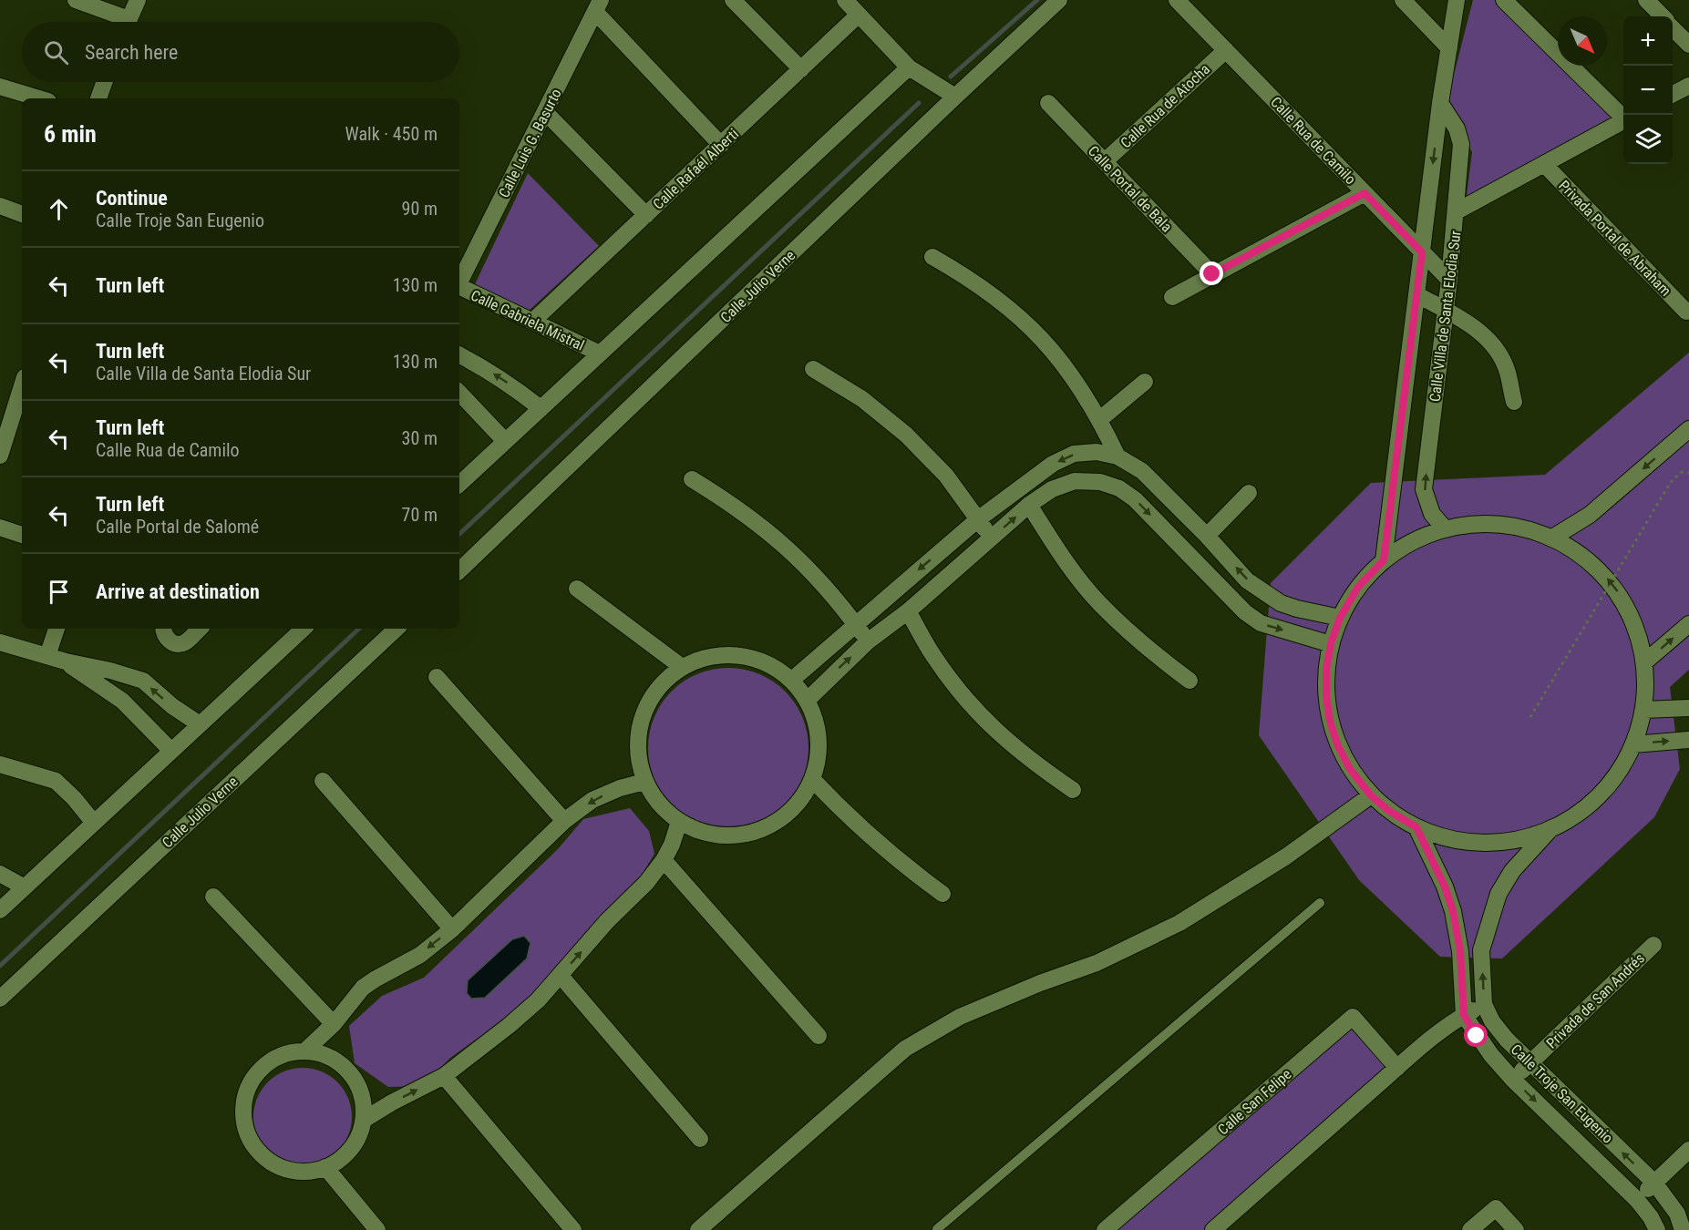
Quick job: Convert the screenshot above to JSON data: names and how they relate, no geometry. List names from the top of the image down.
{
  "streets": {
    "street": [
      "Calle Rua de Atocha",
      "Calle Rua de Camilo",
      "Calle Luis G. Basurto",
      "Calle Rafaél Alberti",
      "Calle Portal de Bala",
      "Privada Portal de Abraham",
      "Calle Julio Verne",
      "Calle Villa de Santa Elodia Sur",
      "Calle Gabriela Mistral",
      "Privada de San Andrés",
      "Calle Troje San Eugenio",
      "Calle San Felipe"
    ]
  },
  "crossings": [
    ["Calle Rua de Atocha", "Calle Rua de Camilo"],
    ["Calle Rua de Atocha", "Calle Portal de Bala"],
    ["Calle Rua de Camilo", "Calle Villa de Santa Elodia Sur"],
    ["Calle Rafaél Alberti", "Calle Gabriela Mistral"],
    ["Privada de San Andrés", "Calle Troje San Eugenio"]
  ],
  "north": "bottom right",
  "page": {
    "map_buttons": ["+", "−"],
    "search": "Search here",
    "heading": ["6 min", "Walk · 450 m"],
    "list": [
      ["Continue", "Calle Troje San Eugenio", "90 m"],
      ["Turn left", "130 m"],
      ["Turn left", "Calle Villa de Santa Elodia Sur", "130 m"],
      ["Turn left", "Calle Rua de Camilo", "30 m"],
      ["Turn left", "Calle Portal de Salomé", "70 m"],
      "Arrive at destination"
    ]
  }
}
